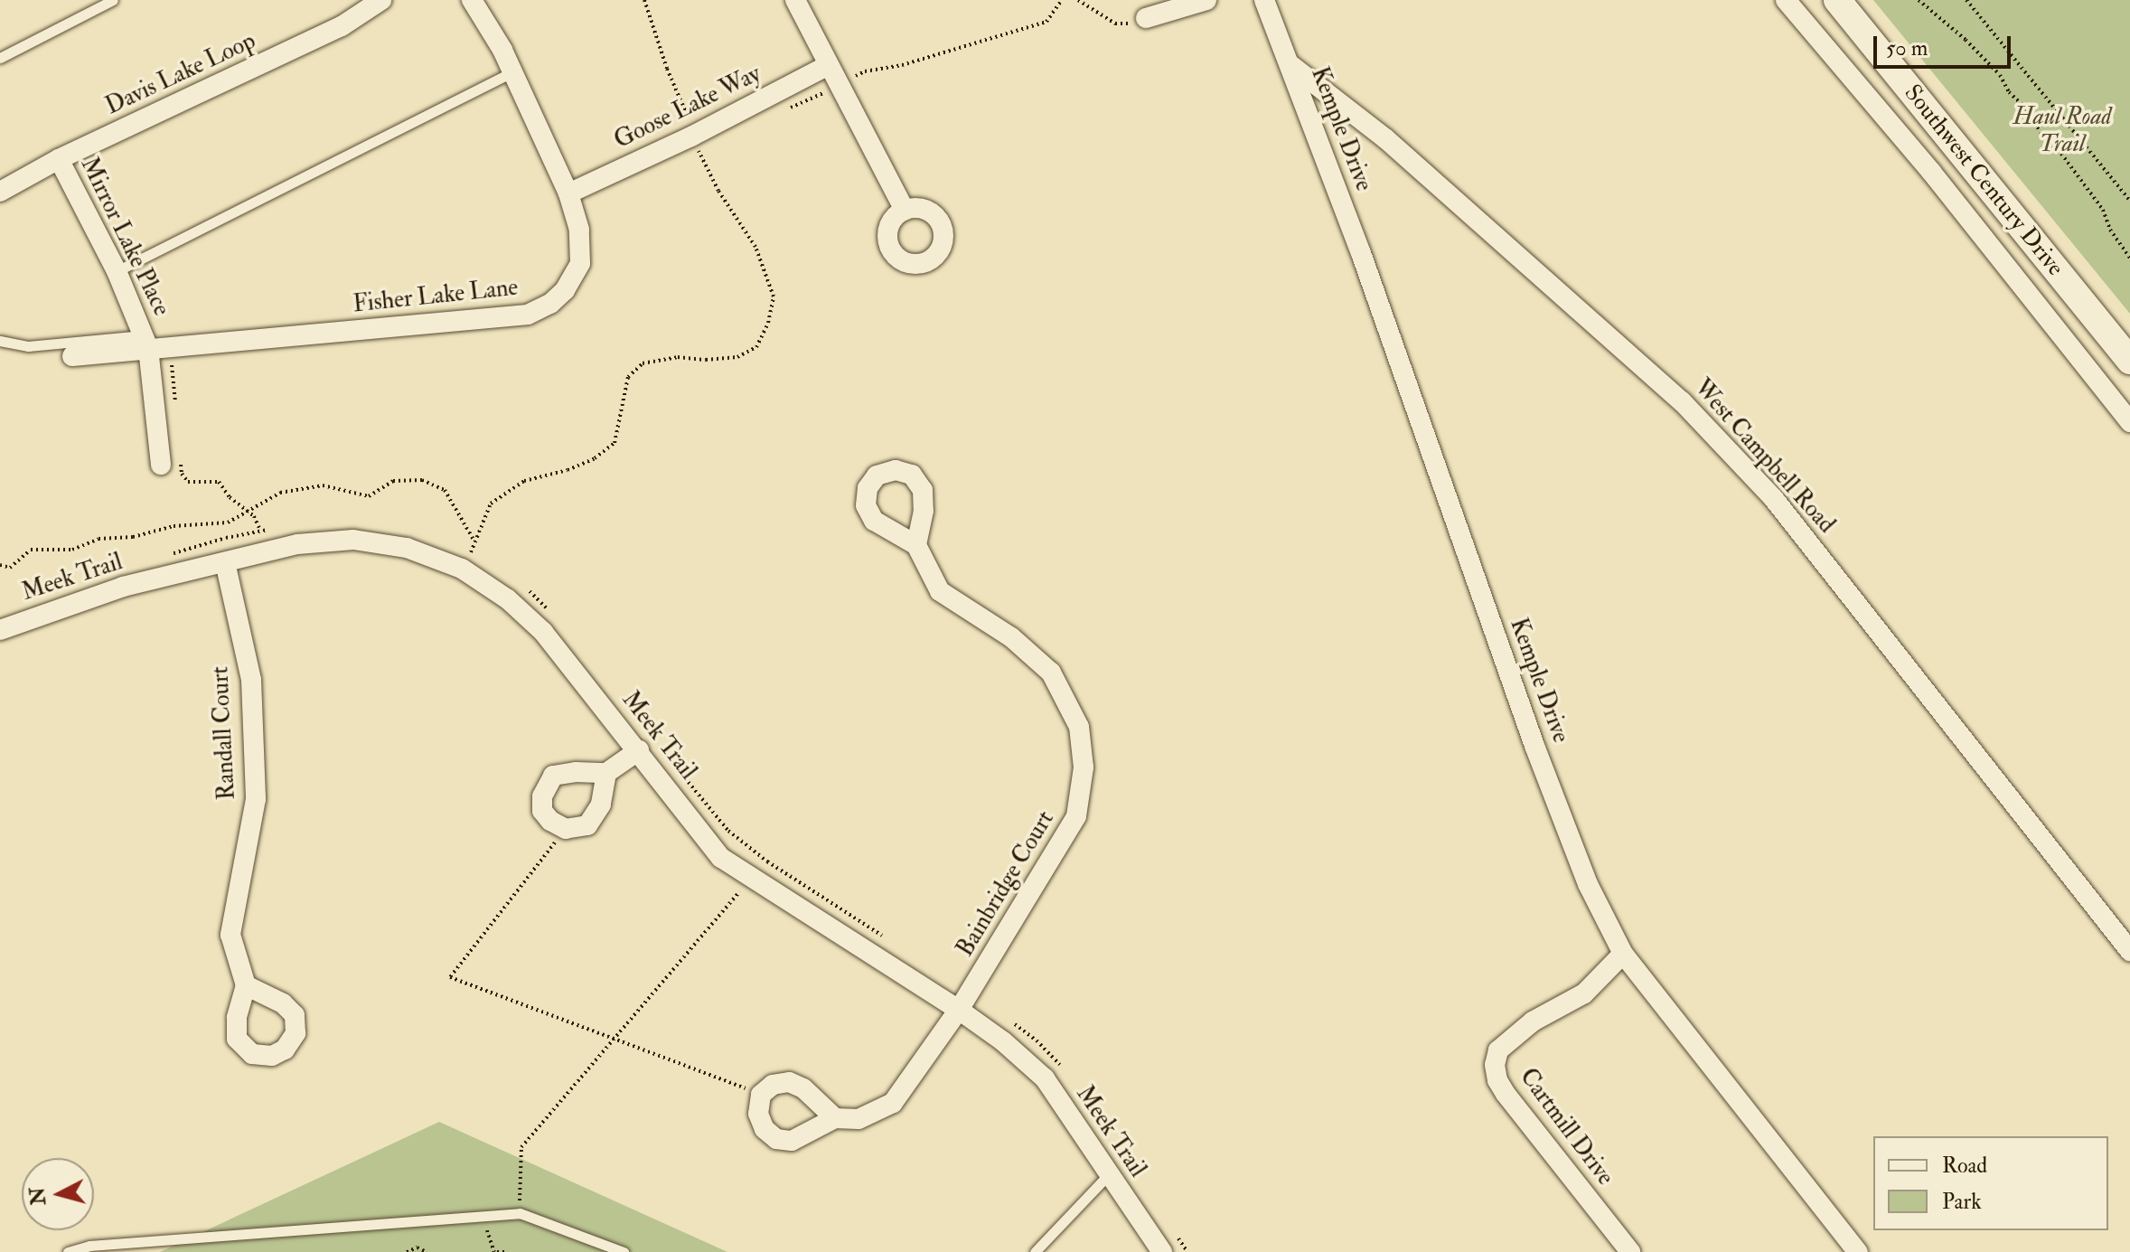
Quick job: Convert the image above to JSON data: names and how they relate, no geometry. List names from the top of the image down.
{
  "streets": {
    "main road": ["Southwest Century Drive"],
    "street": [
      "Davis Lake Loop",
      "Goose Lake Way",
      "Kemple Drive",
      "Mirror Lake Place",
      "Fisher Lake Lane",
      "West Campbell Road",
      "Meek Trail",
      "Randall Court",
      "Bainbridge Court",
      "Cartmill Drive"
    ]
  },
  "crossings": [
    ["Davis Lake Loop", "Mirror Lake Place"],
    ["Goose Lake Way", "Fisher Lake Lane"],
    ["Kemple Drive", "West Campbell Road"],
    ["Kemple Drive", "Cartmill Drive"],
    ["Mirror Lake Place", "Fisher Lake Lane"],
    ["Meek Trail", "Randall Court"],
    ["Meek Trail", "Bainbridge Court"]
  ],
  "parks": ["Haul Road Trail"],
  "legend": ["Road", "Park"],
  "scale_bar": "50 m",
  "north": "left"
}
